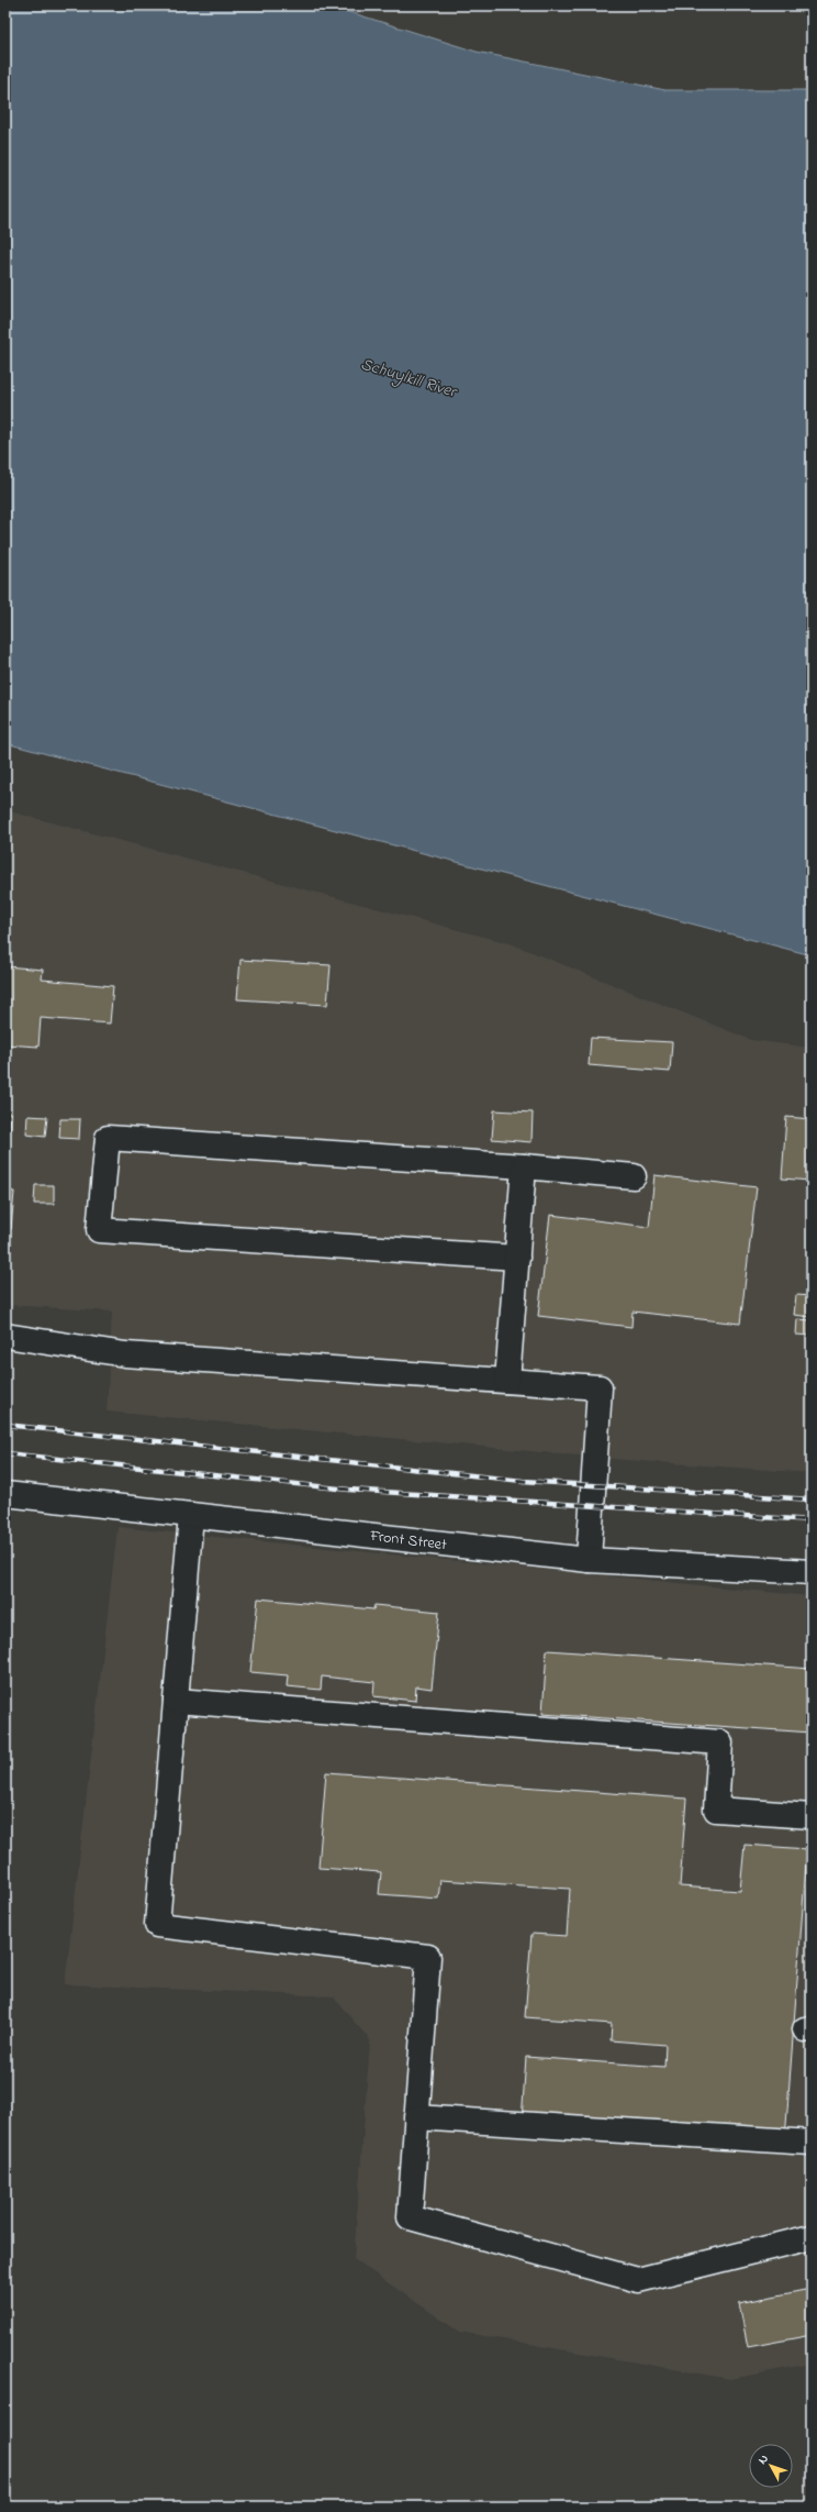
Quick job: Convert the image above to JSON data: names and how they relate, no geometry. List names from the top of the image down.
{
  "streets": {
    "main road": ["Front Street"]
  },
  "water": ["Schuylkill River"],
  "north": "top left"
}
